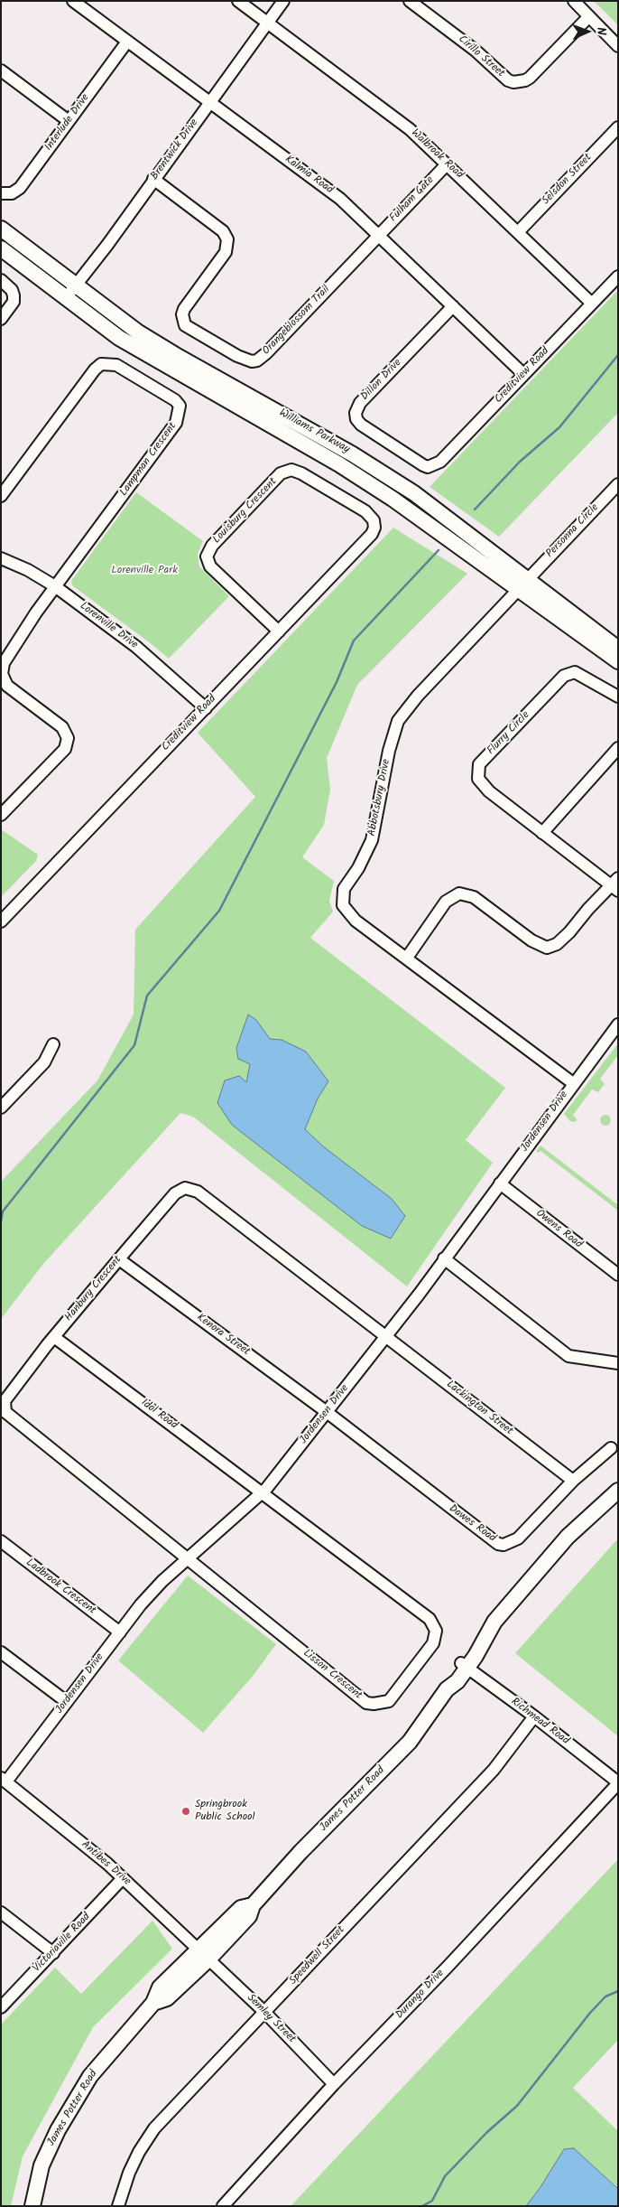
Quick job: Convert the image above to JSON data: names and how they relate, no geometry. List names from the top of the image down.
{
  "streets": {
    "main road": ["Williams Parkway", "James Potter Road"],
    "street": [
      "Cirillo Street",
      "Interlude Drive",
      "Brentwick Drive",
      "Walbrook Road",
      "Kalmia Road",
      "Selsdon Street",
      "Fulham Gate",
      "Orangeblossom Trail",
      "Creditview Road",
      "Dillon Drive",
      "Lampman Crescent",
      "Louisburg Crescent",
      "Personna Circle",
      "Lorenville Drive",
      "Flurry Circle",
      "Abbotsbury Drive",
      "Jordensen Drive",
      "Owens Road",
      "Hanbury Crescent",
      "Kenora Street",
      "Lackington Street",
      "Idol Road",
      "Dawes Road",
      "Ladbrook Crescent",
      "Lisson Crescent",
      "Richmead Road",
      "Antibes Drive",
      "Victoriaville Road",
      "Speedwell Street",
      "Durango Drive",
      "Semley Street"
    ]
  },
  "crossings": [
    ["Interlude Drive", "Kalmia Road"],
    ["Brentwick Drive", "Walbrook Road"],
    ["Brentwick Drive", "Kalmia Road"],
    ["Brentwick Drive", "Orangeblossom Trail"],
    ["Brentwick Drive", "Williams Parkway"],
    ["Walbrook Road", "Selsdon Street"],
    ["Walbrook Road", "Fulham Gate"],
    ["Walbrook Road", "Creditview Road"],
    ["Kalmia Road", "Fulham Gate"],
    ["Kalmia Road", "Orangeblossom Trail"],
    ["Kalmia Road", "Creditview Road"],
    ["Kalmia Road", "Dillon Drive"],
    ["Fulham Gate", "Orangeblossom Trail"],
    ["Creditview Road", "Dillon Drive"],
    ["Creditview Road", "Louisburg Crescent"],
    ["Creditview Road", "Lorenville Drive"],
    ["Williams Parkway", "Personna Circle"],
    ["Williams Parkway", "Abbotsbury Drive"],
    ["Lampman Crescent", "Lorenville Drive"],
    ["Personna Circle", "Abbotsbury Drive"],
    ["Abbotsbury Drive", "Jordensen Drive"],
    ["Jordensen Drive", "Owens Road"],
    ["Jordensen Drive", "Hanbury Crescent"],
    ["Jordensen Drive", "Kenora Street"],
    ["Jordensen Drive", "Lackington Street"],
    ["Jordensen Drive", "Idol Road"],
    ["Jordensen Drive", "Dawes Road"],
    ["Jordensen Drive", "Ladbrook Crescent"],
    ["Jordensen Drive", "Lisson Crescent"],
    ["Jordensen Drive", "Antibes Drive"],
    ["Hanbury Crescent", "Kenora Street"],
    ["Hanbury Crescent", "Lackington Street"],
    ["Hanbury Crescent", "Idol Road"],
    ["Hanbury Crescent", "Lisson Crescent"],
    ["Kenora Street", "Dawes Road"],
    ["Lackington Street", "Dawes Road"],
    ["Idol Road", "Lisson Crescent"],
    ["Richmead Road", "James Potter Road"],
    ["Richmead Road", "Speedwell Street"],
    ["Richmead Road", "Durango Drive"],
    ["James Potter Road", "Antibes Drive"],
    ["James Potter Road", "Semley Street"],
    ["Antibes Drive", "Victoriaville Road"],
    ["Antibes Drive", "Semley Street"],
    ["Speedwell Street", "Semley Street"],
    ["Durango Drive", "Semley Street"]
  ],
  "parks": ["Lorenville Park"],
  "places": ["Springbrook Public School"],
  "north": "right"
}
